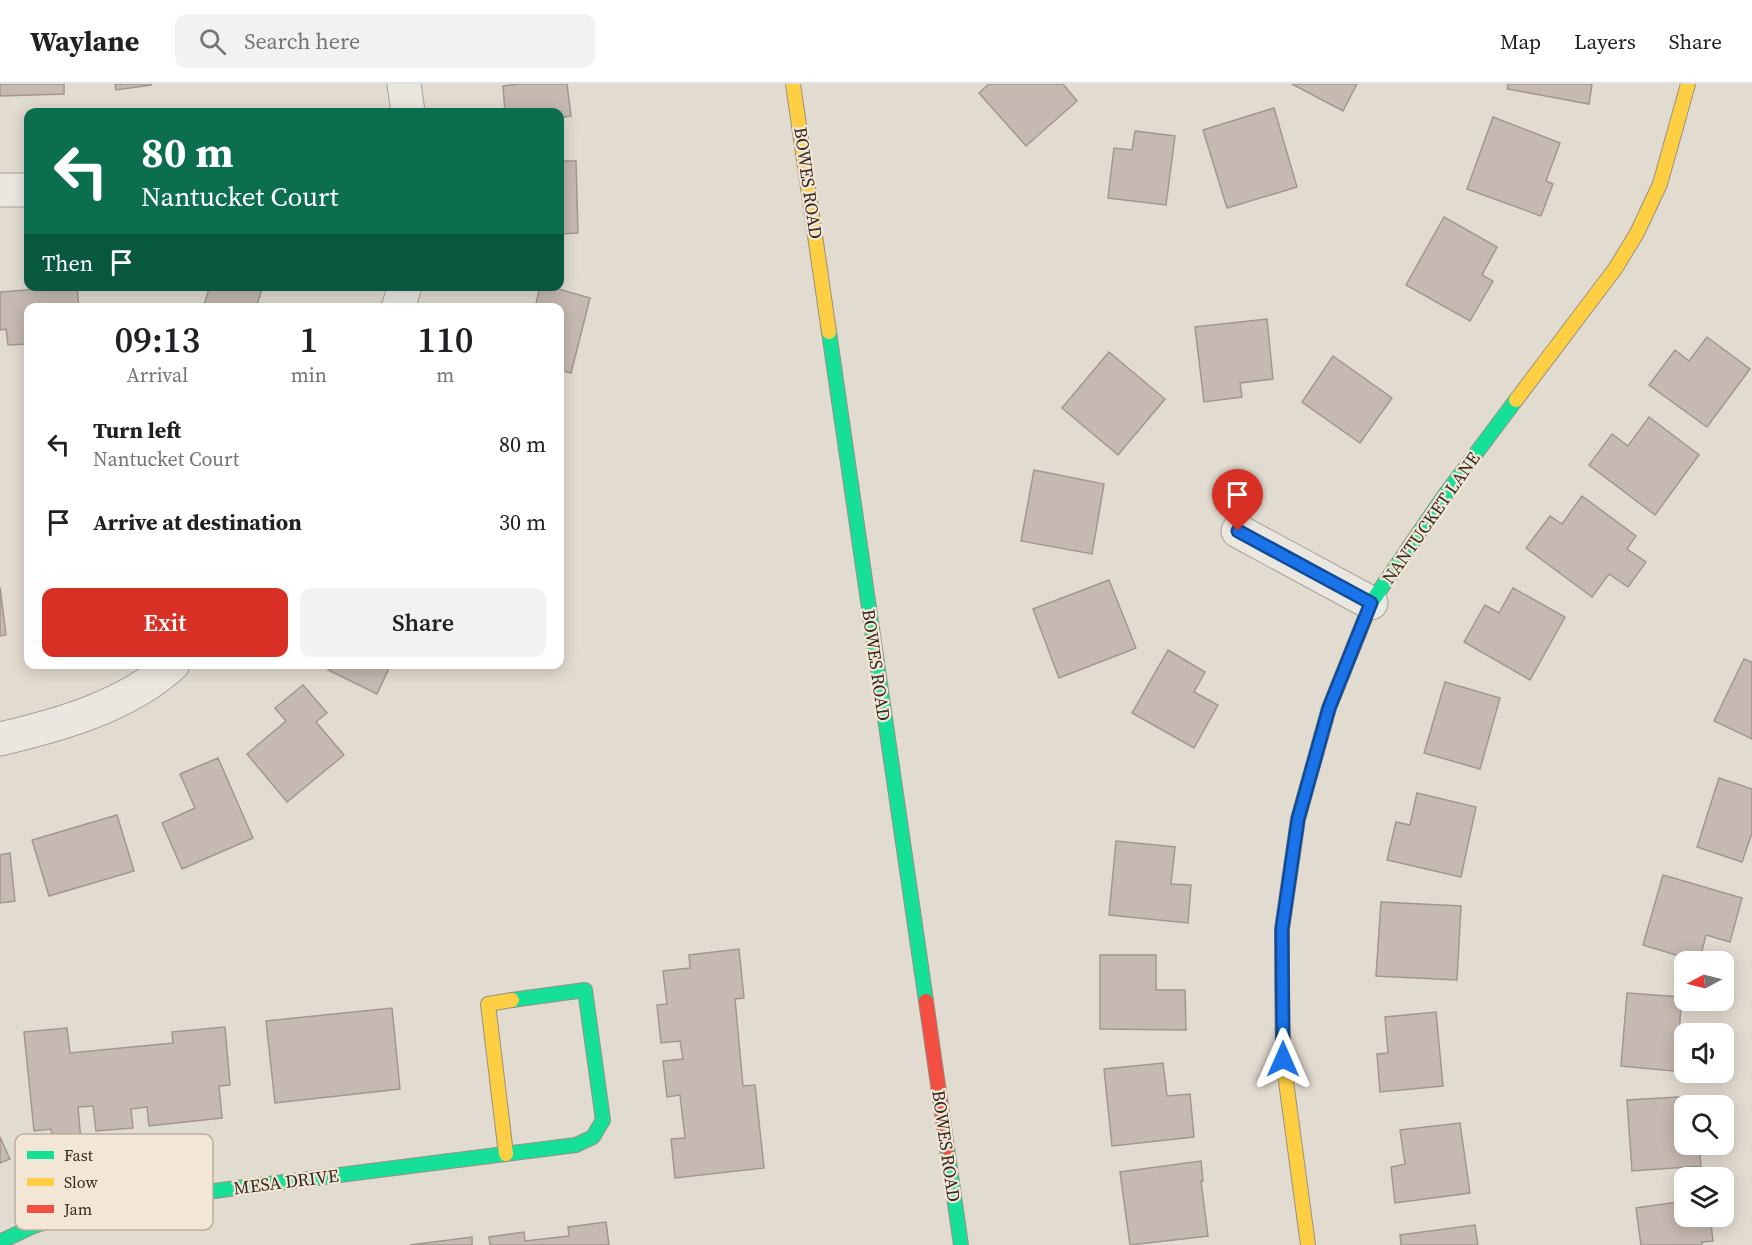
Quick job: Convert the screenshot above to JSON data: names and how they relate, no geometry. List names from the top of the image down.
{
  "streets": {
    "street": ["BOWES ROAD", "NANTUCKET LANE", "MESA DRIVE"]
  },
  "legend": ["Fast", "Slow", "Jam"],
  "north": "left",
  "page": {
    "header": "Waylane",
    "search": "Search here",
    "nav": ["Map", "Layers", "Share"],
    "turn": ["80 m", "Nantucket Court"],
    "then": "Then",
    "eta": [
      "09:13",
      "Arrival",
      "1",
      "min",
      "110",
      "m"
    ],
    "list": [
      {
        "name": "Turn left",
        "note": "Nantucket Court",
        "value": "80 m"
      },
      {
        "name": "Arrive at destination",
        "value": "30 m"
      }
    ],
    "buttons": ["Exit", "Share"]
  }
}
